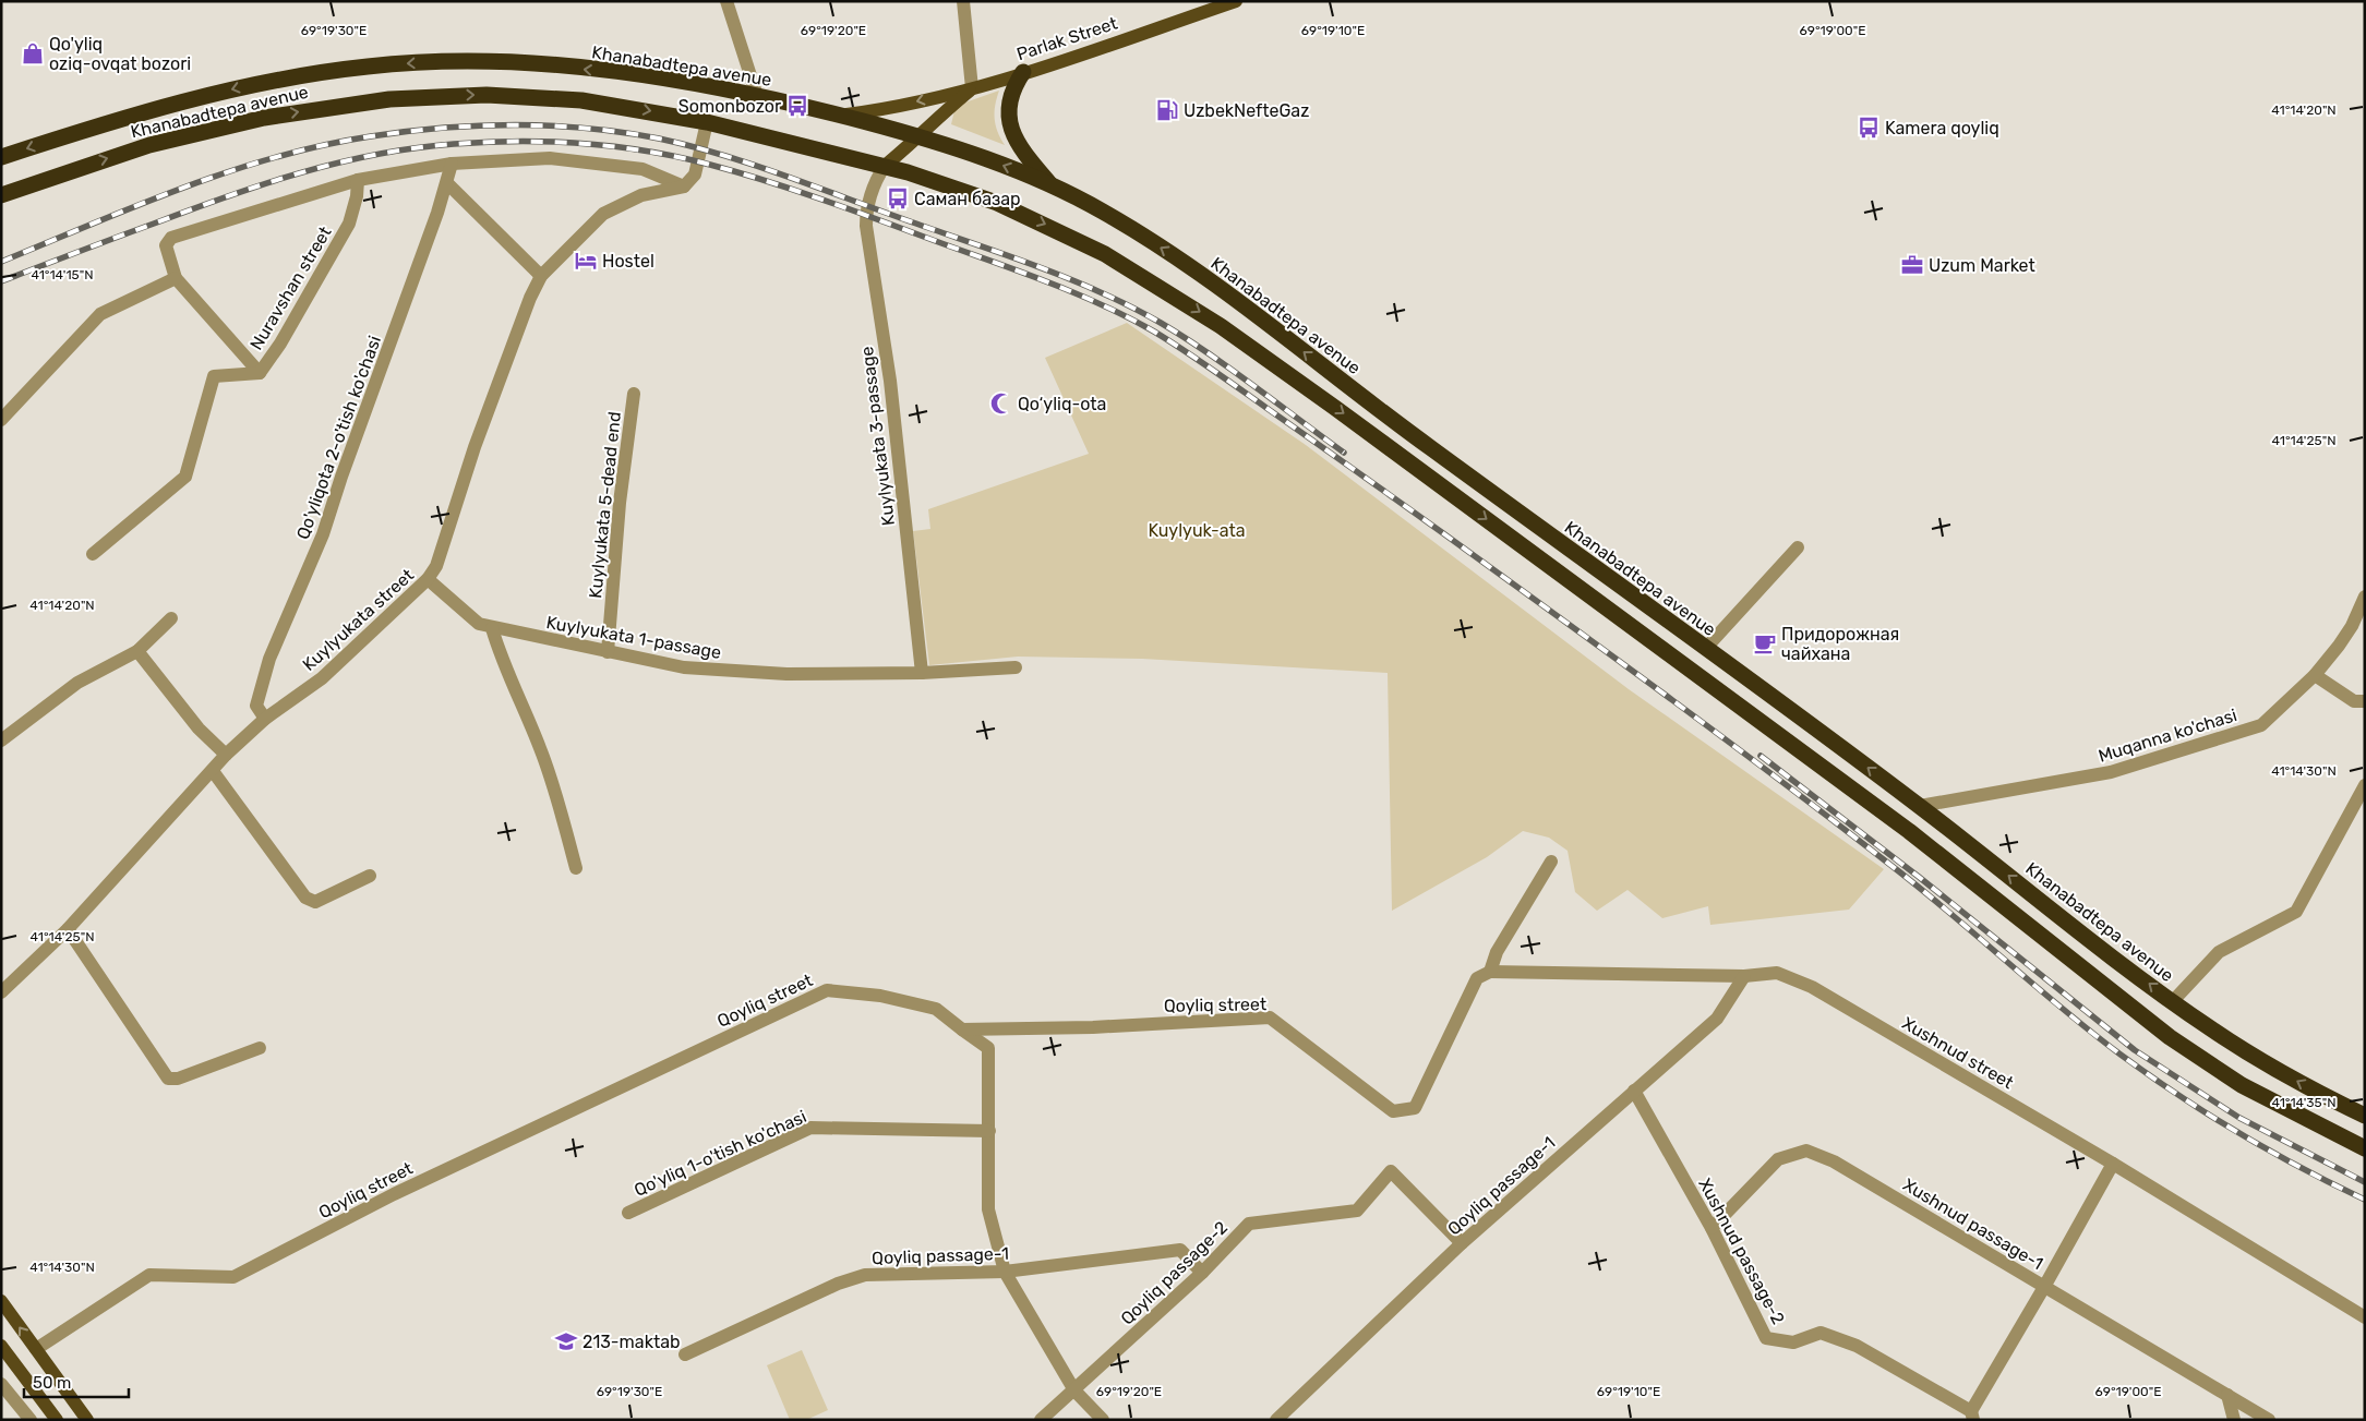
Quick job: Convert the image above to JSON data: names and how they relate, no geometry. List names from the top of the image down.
{
  "streets": {
    "highway": ["Khanabadtepa avenue"],
    "main road": ["Parlak Street"],
    "street": [
      "Nuravshan street",
      "Kuylyukata 3-passage",
      "Qo'yliqota 2-o'tish ko'chasi",
      "Kuylyukata 5-dead end",
      "Kuylyukata street",
      "Kuylyukata 1-passage",
      "Muqanna ko'chasi",
      "Qoyliq street",
      "Xushnud street",
      "Qo'yliq 1-o'tish ko'chasi",
      "Qoyliq passage-1",
      "Xushnud passage-1",
      "Xushnud passage-2",
      "Qoyliq passage-2"
    ]
  },
  "crossings": [
    ["Parlak Street", "Khanabadtepa avenue"],
    ["Parlak Street", "Kuylyukata 3-passage"],
    ["Khanabadtepa avenue", "Kuylyukata 3-passage"],
    ["Khanabadtepa avenue", "Muqanna ko'chasi"],
    ["Kuylyukata 3-passage", "Kuylyukata 1-passage"],
    ["Qo'yliqota 2-o'tish ko'chasi", "Kuylyukata street"],
    ["Kuylyukata 5-dead end", "Kuylyukata 1-passage"],
    ["Kuylyukata street", "Kuylyukata 1-passage"],
    ["Qoyliq street", "Xushnud street"],
    ["Xushnud street", "Qoyliq passage-1"],
    ["Qoyliq passage-1", "Xushnud passage-2"],
    ["Qoyliq passage-1", "Qoyliq passage-2"],
    ["Xushnud passage-1", "Xushnud passage-2"]
  ],
  "parks": ["Kuylyuk-ata"],
  "places": {
    "shop": ["Qo'yliq oziq-ovqat bozori"],
    "bus stop": ["Somonbozor", "Kamera qoyliq", "Саман базар"],
    "fuel station": ["UzbekNefteGaz"],
    "hotel": ["Hostel"],
    "office": ["Uzum Market"],
    "mosque": ["Qo‘yliq-ota"],
    "cafe": ["Придорожная чайхана"],
    "school or university": ["213-maktab"]
  },
  "scale_bar": "50 m",
  "coordinates": [
    "69°19'30\"E",
    "69°19'20\"E",
    "69°19'10\"E",
    "69°19'00\"E",
    "41°14'20\"N",
    "41°14'15\"N",
    "41°14'25\"N",
    "41°14'30\"N",
    "41°14'35\"N"
  ]
}
